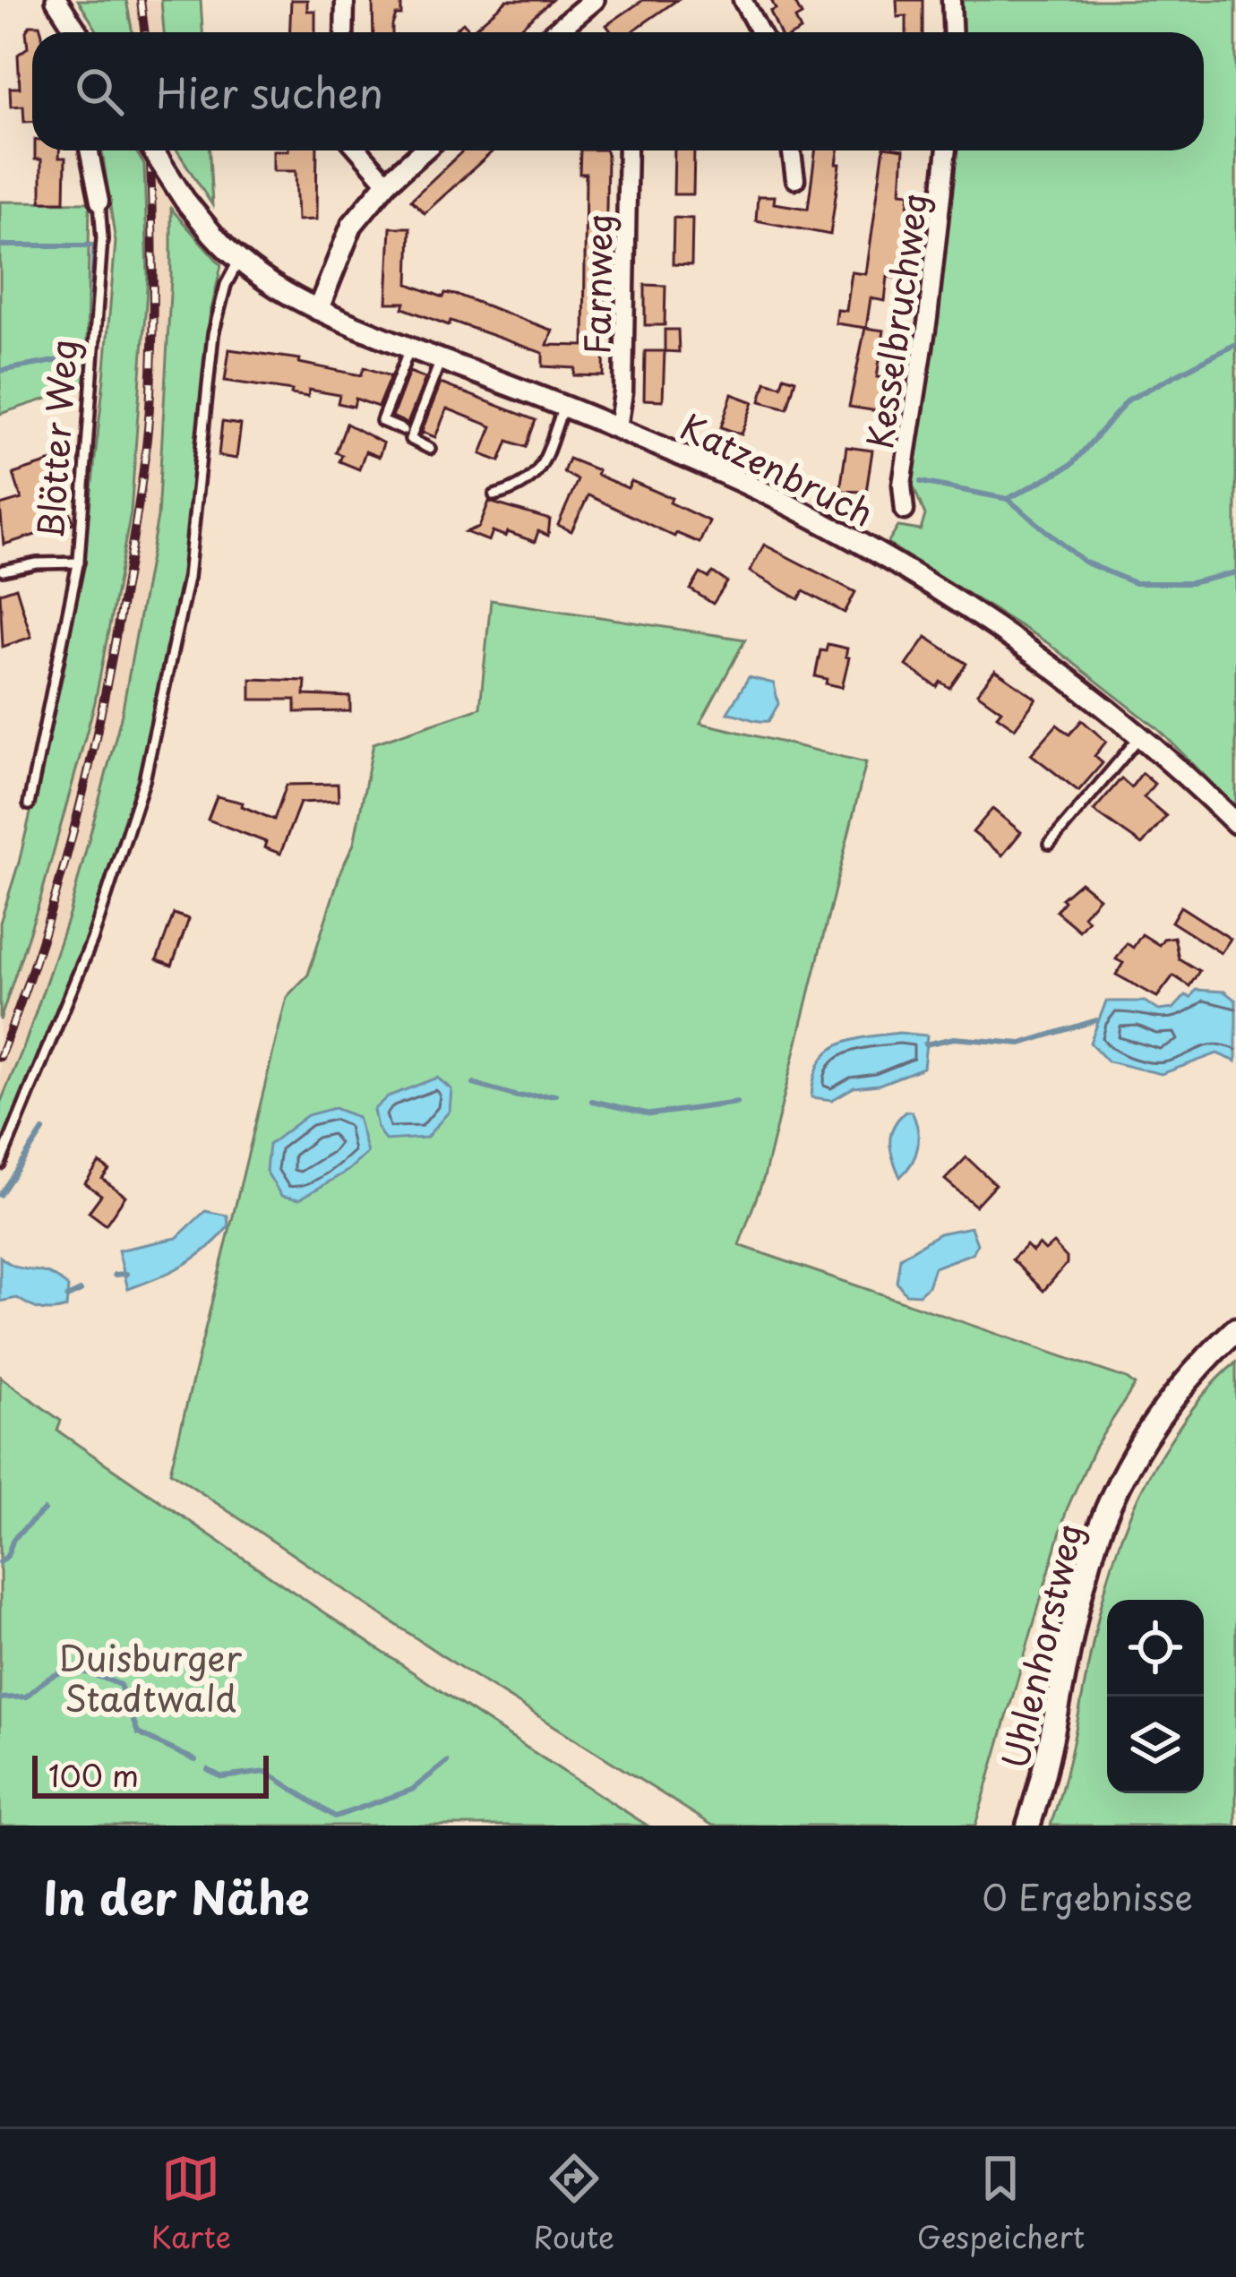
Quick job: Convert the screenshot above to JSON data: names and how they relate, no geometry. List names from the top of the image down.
{
  "streets": {
    "main road": ["Uhlenhorstweg"],
    "street": [
      "Farnweg",
      "Kesselbruchweg",
      "Blötter Weg",
      "Katzenbruch"
    ]
  },
  "crossings": [
    ["Farnweg", "Katzenbruch"]
  ],
  "parks": ["Duisburger Stadtwald"],
  "scale_bar": "100 m",
  "page": {
    "search": "Hier suchen",
    "scale": "100 m",
    "heading": ["In der Nähe", "0 Ergebnisse"],
    "nav": ["Karte", "Route", "Gespeichert"]
  }
}
